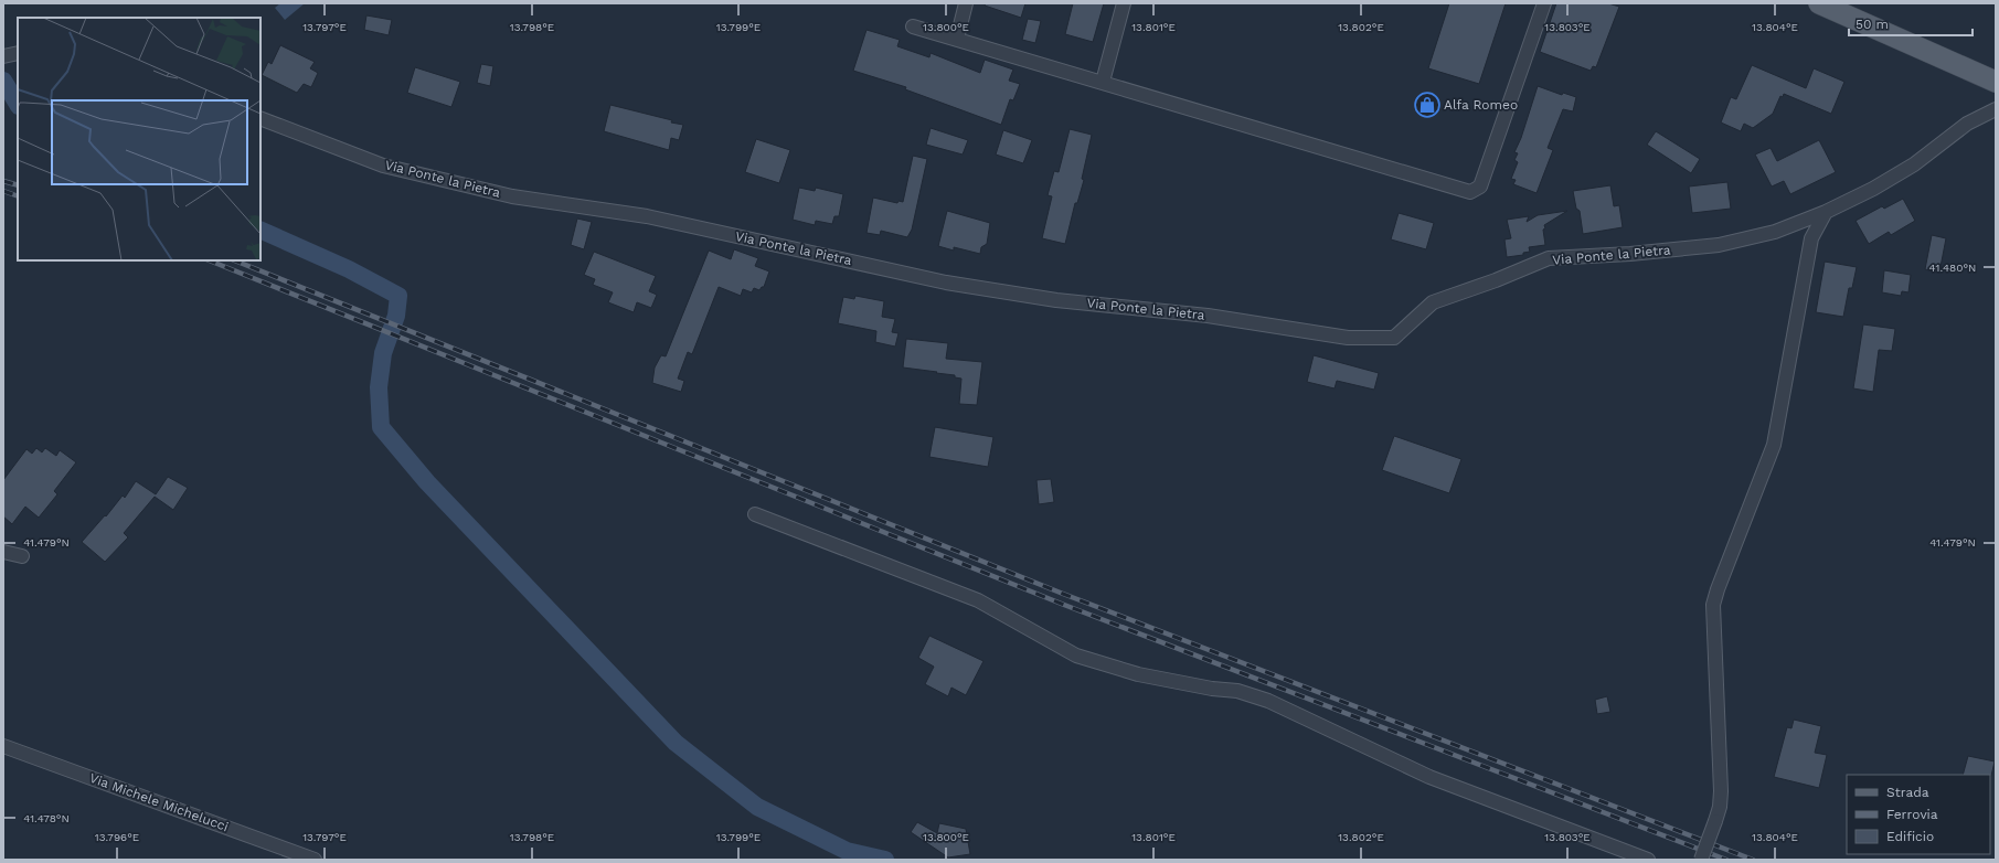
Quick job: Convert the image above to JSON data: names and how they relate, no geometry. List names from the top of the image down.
{
  "streets": {
    "street": ["Via Ponte la Pietra", "Via Michele Michelucci"]
  },
  "places": {
    "shop": ["Alfa Romeo"]
  },
  "legend": ["Strada", "Ferrovia", "Edificio"],
  "scale_bar": "50 m",
  "coordinates": [
    "13.797°E",
    "13.798°E",
    "13.799°E",
    "13.800°E",
    "13.801°E",
    "13.802°E",
    "13.803°E",
    "13.804°E",
    "41.480°N",
    "41.479°N",
    "41.478°N",
    "13.796°E"
  ]
}
